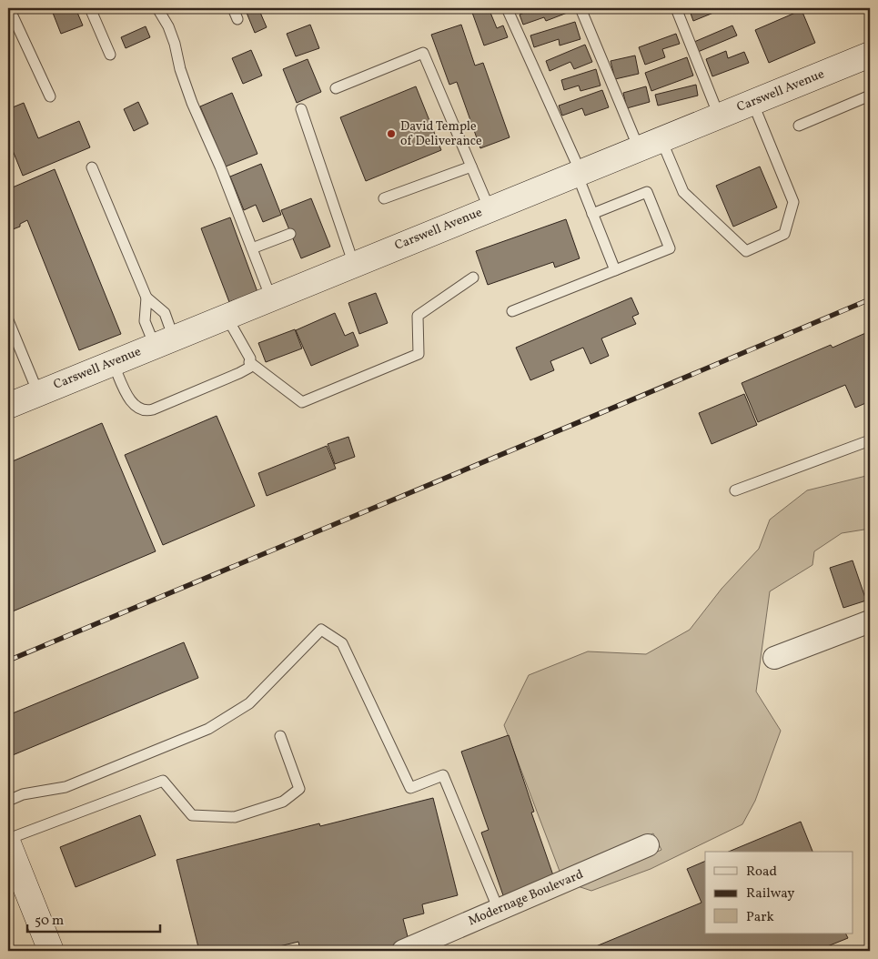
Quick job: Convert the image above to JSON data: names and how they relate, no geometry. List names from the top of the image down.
{
  "streets": {
    "street": ["Carswell Avenue", "Modernage Boulevard"]
  },
  "places": ["David Temple of Deliverance"],
  "legend": ["Road", "Railway", "Park"],
  "scale_bar": "50 m"
}
